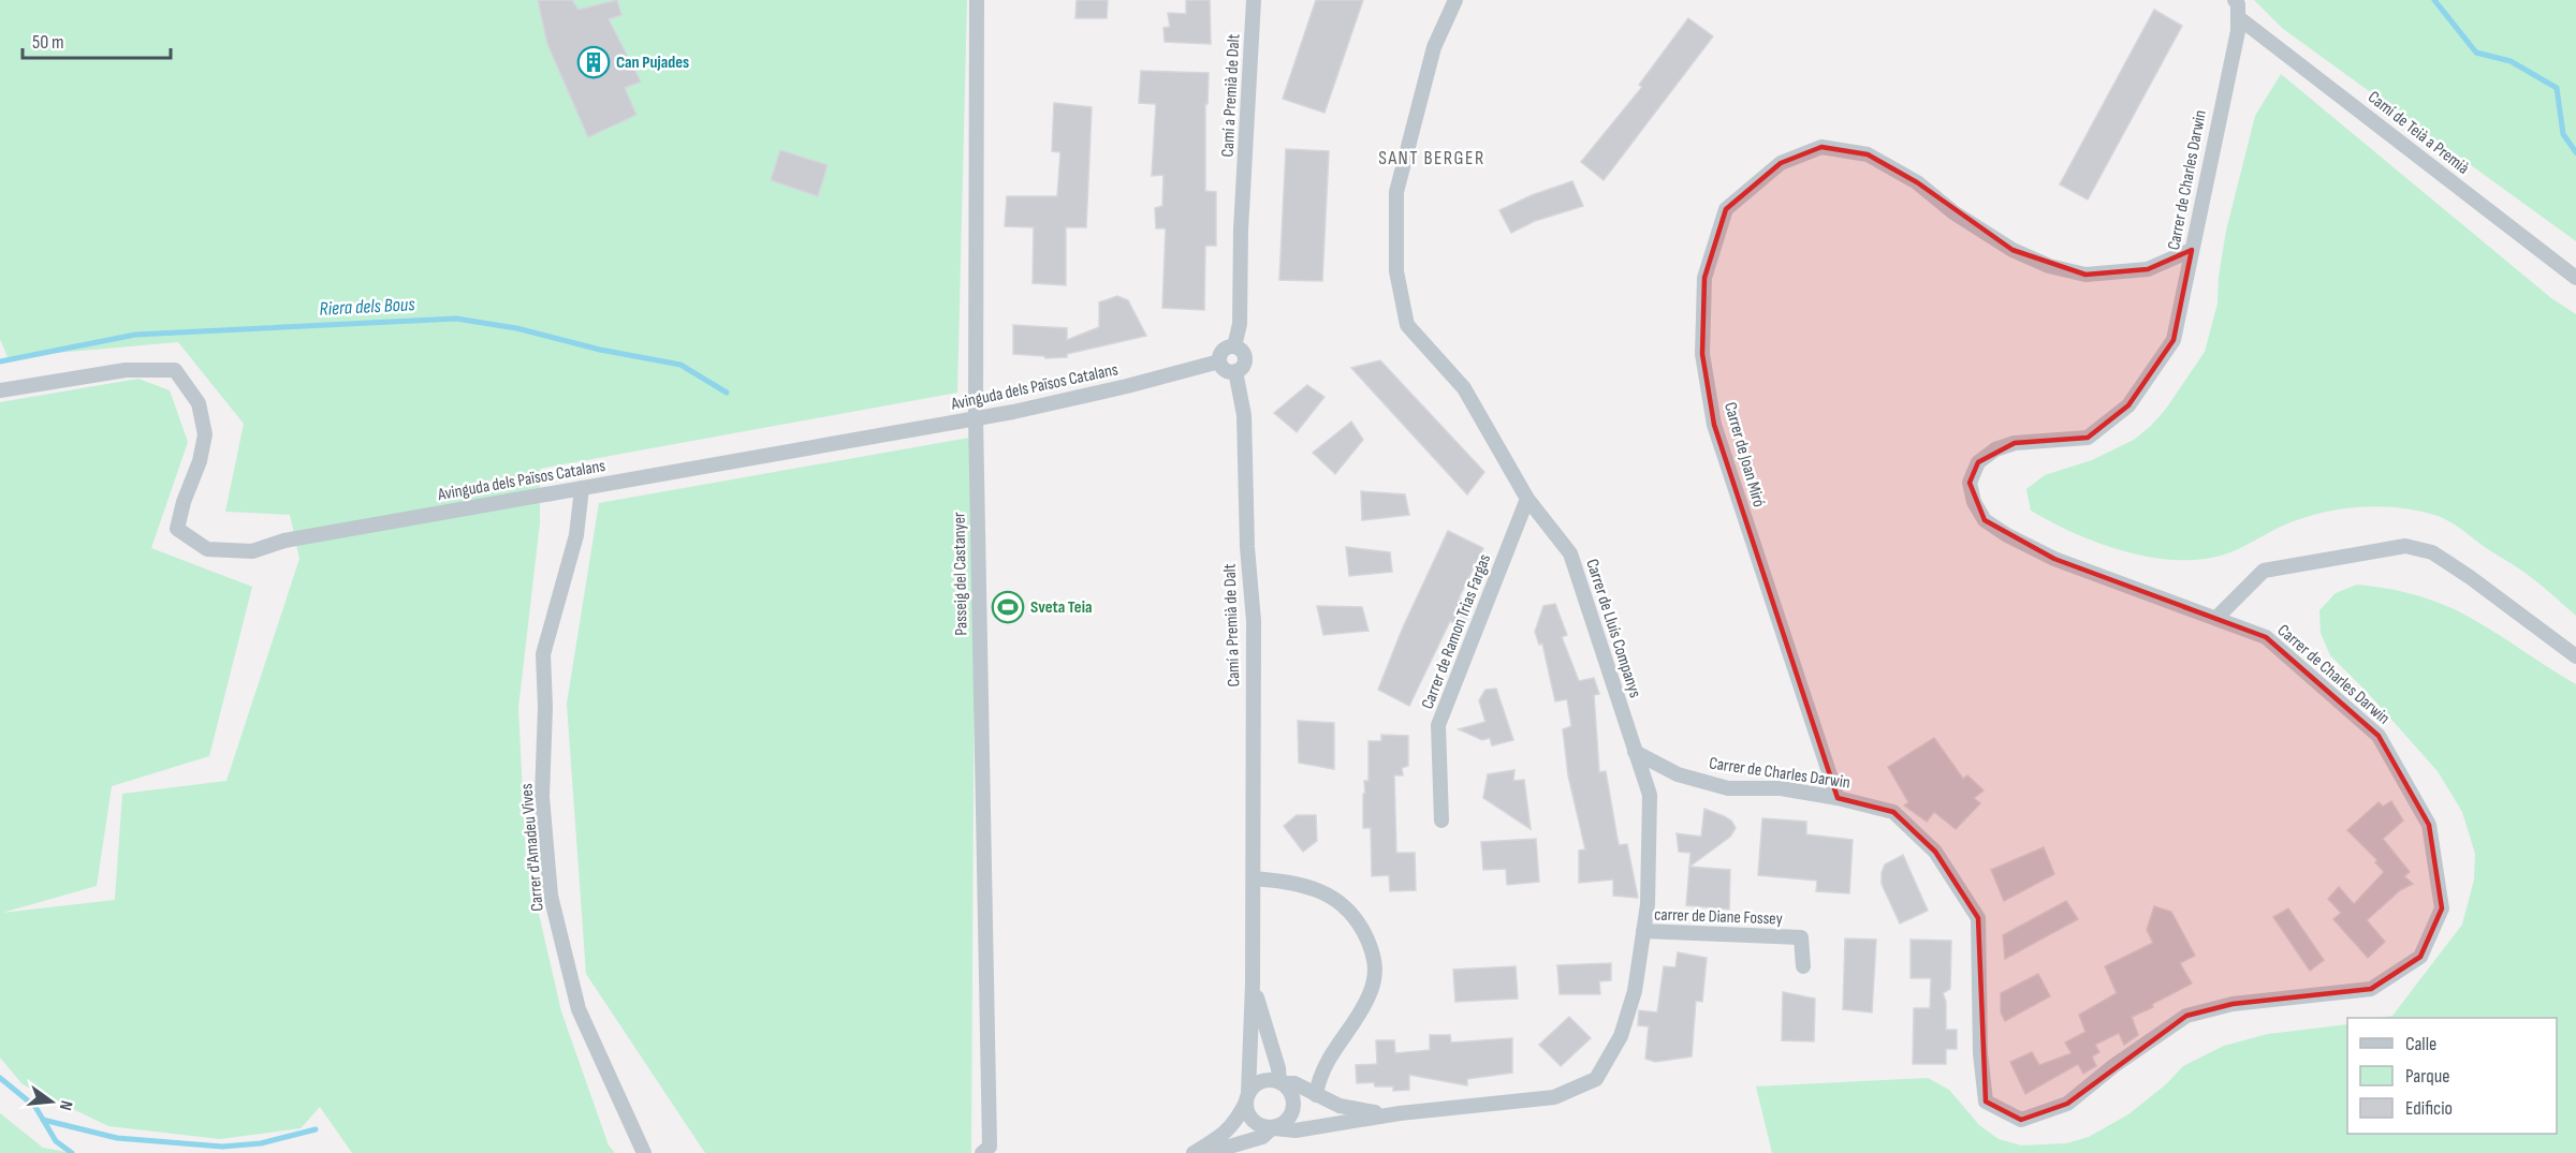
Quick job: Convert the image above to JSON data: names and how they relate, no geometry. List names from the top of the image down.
{
  "streets": {
    "street": [
      "Camí a Premià de Dalt",
      "Camí de Teià a Premià",
      "Carrer de Charles Darwin",
      "Avinguda dels Països Catalans",
      "Carrer de Joan Miró",
      "Passeig del Castanyer",
      "Carrer de Lluís Companys",
      "Carrer de Ramon Trias Fargas",
      "Carrer d'Amadeu Vives",
      "carrer de Diane Fossey"
    ]
  },
  "crossings": [
    ["Camí a Premià de Dalt", "Avinguda dels Països Catalans"],
    ["Camí de Teià a Premià", "Carrer de Charles Darwin"],
    ["Carrer de Charles Darwin", "Carrer de Joan Miró"],
    ["Carrer de Charles Darwin", "Carrer de Lluís Companys"],
    ["Avinguda dels Països Catalans", "Passeig del Castanyer"],
    ["Avinguda dels Països Catalans", "Carrer d'Amadeu Vives"],
    ["Carrer de Lluís Companys", "Carrer de Ramon Trias Fargas"],
    ["Carrer de Lluís Companys", "carrer de Diane Fossey"]
  ],
  "districts": ["SANT BERGER"],
  "water": ["Riera dels Bous"],
  "places": {
    "building": ["Can Pujades"],
    "sports": ["Sveta Teia"]
  },
  "legend": ["Calle", "Parque", "Edificio"],
  "scale_bar": "50 m",
  "north": "right"
}
